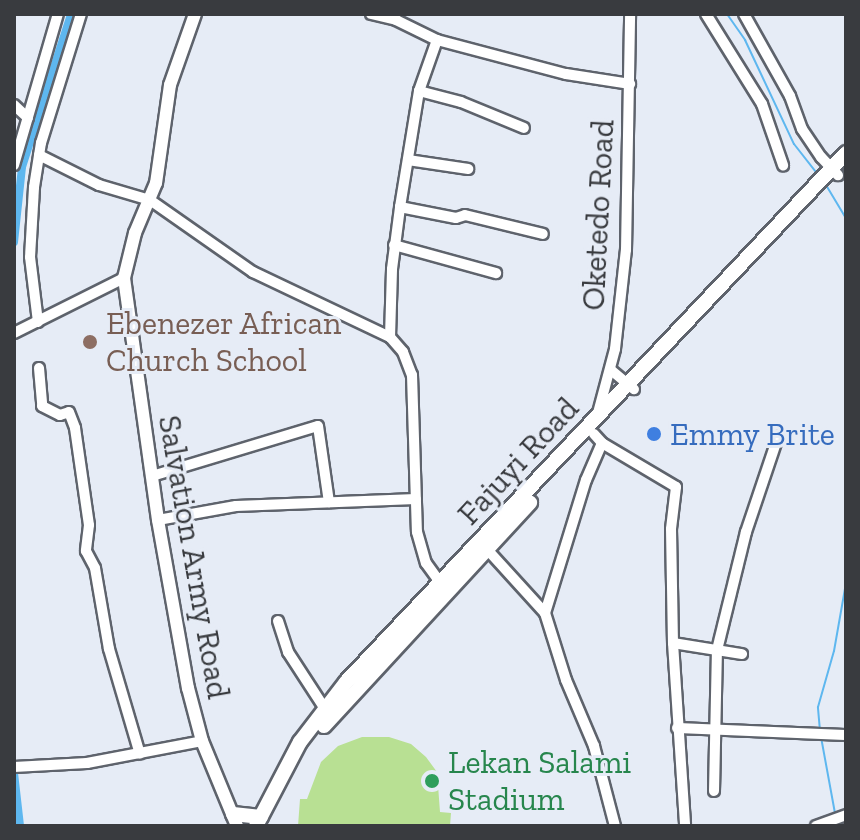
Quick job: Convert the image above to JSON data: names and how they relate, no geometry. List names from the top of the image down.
{
  "streets": {
    "highway": ["Fajuyi Road"],
    "main road": ["Salvation Army Road"],
    "street": ["Oketedo Road"]
  },
  "crossings": [
    ["Oketedo Road", "Fajuyi Road"]
  ],
  "places": ["Ebenezer African Church School", "Emmy Brite", "Lekan Salami Stadium"]
}
